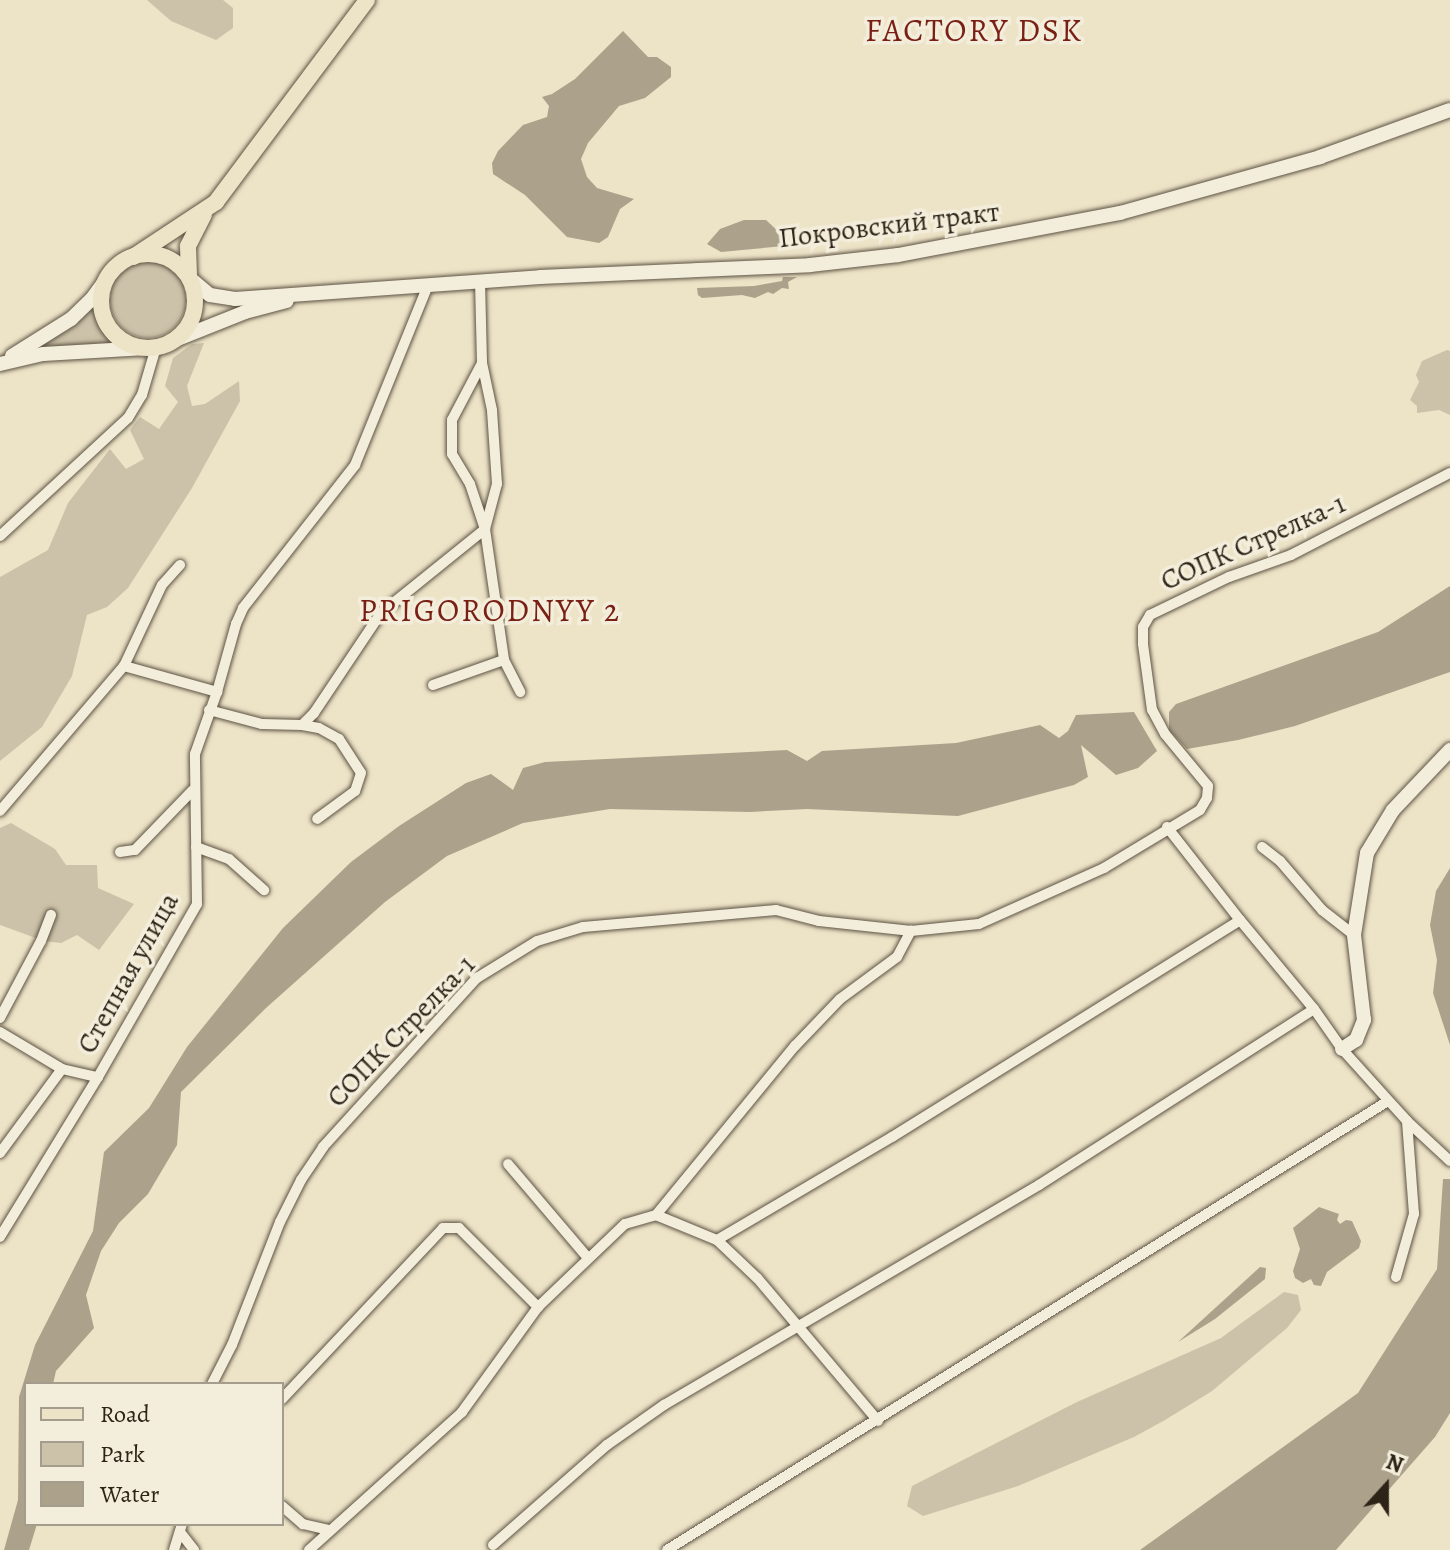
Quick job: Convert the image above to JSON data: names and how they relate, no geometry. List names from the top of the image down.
{
  "streets": {
    "main road": ["Покровский тракт"],
    "street": ["СОПК Стрелка-1", "Степная улица"]
  },
  "crossings": [
    ["Покровский тракт", "Степная улица"]
  ],
  "districts": ["FACTORY DSK", "PRIGORODNYY 2"],
  "legend": ["Road", "Park", "Water"],
  "north": "top"
}
